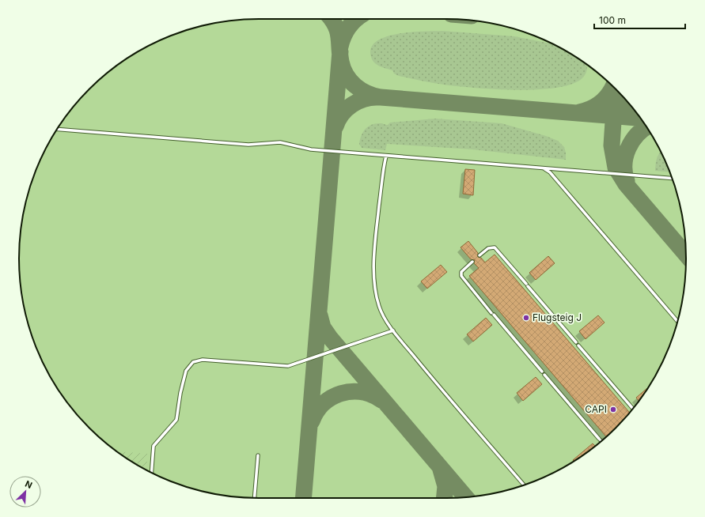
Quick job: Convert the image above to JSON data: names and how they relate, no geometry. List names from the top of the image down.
{
  "places": ["Flugsteig J", "CAPI"],
  "scale_bar": "100 m",
  "north": "top right"
}
